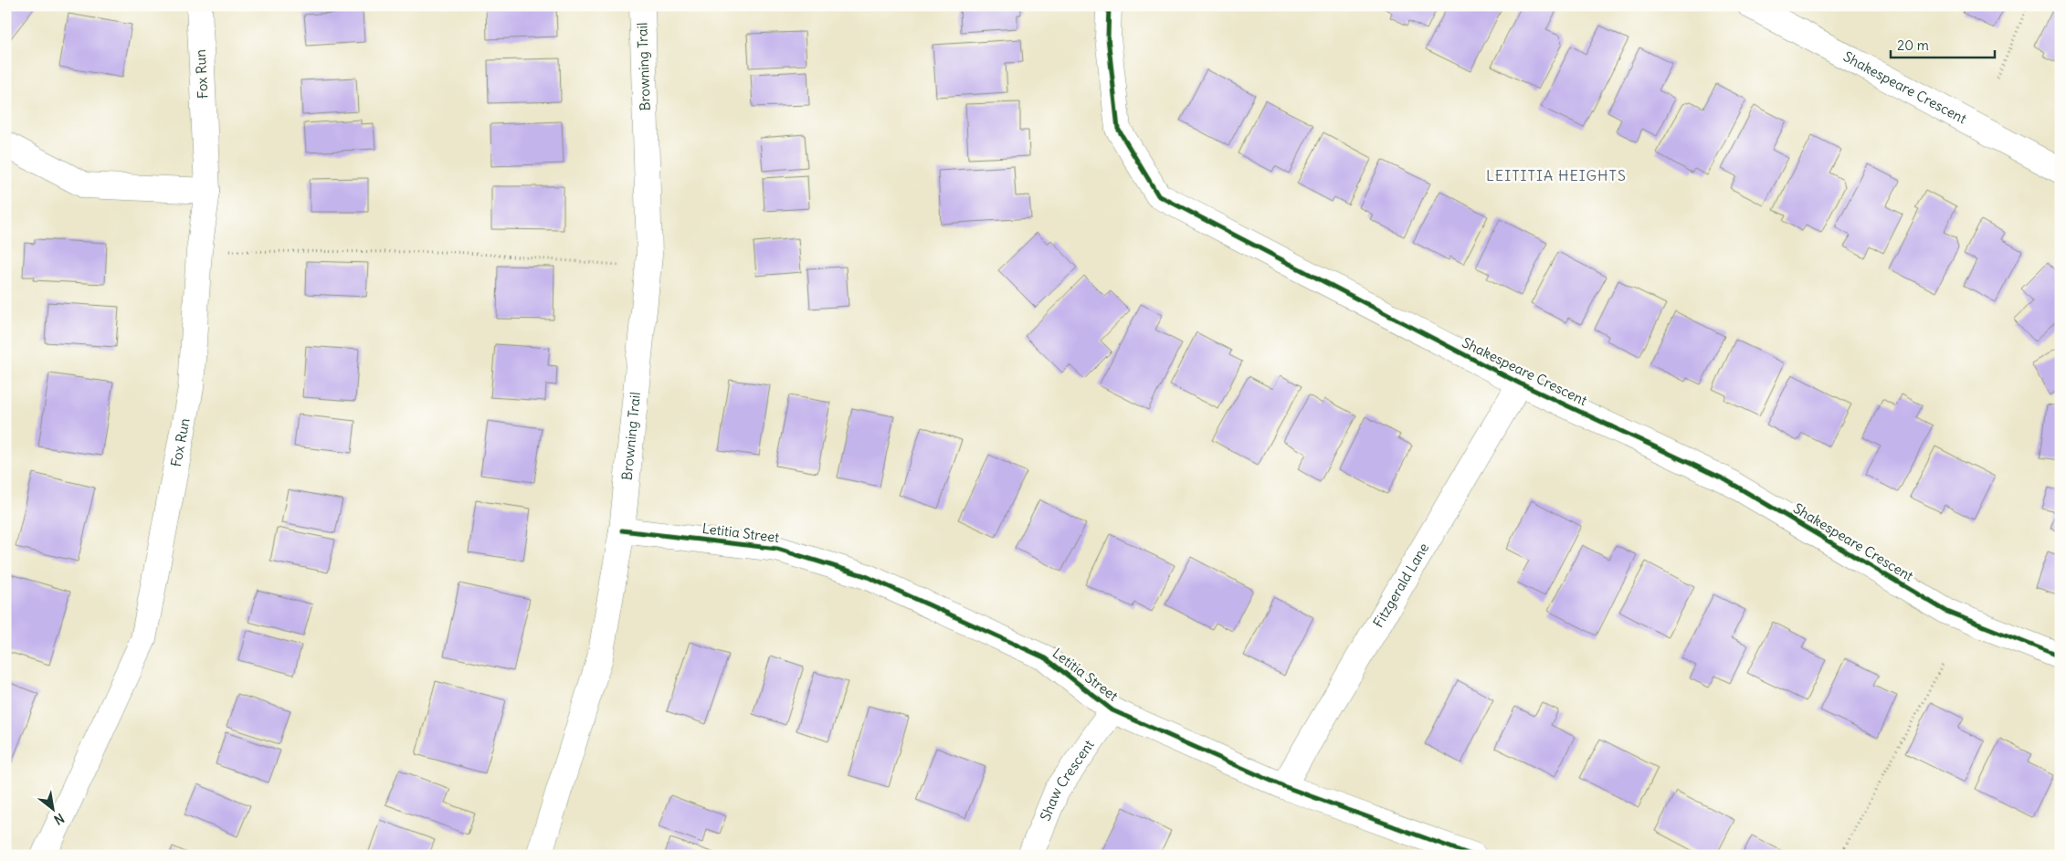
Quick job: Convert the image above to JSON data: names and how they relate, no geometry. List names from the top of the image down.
{
  "streets": {
    "street": [
      "Browning Trail",
      "Fox Run",
      "Shakespeare Crescent",
      "Letitia Street",
      "Fitzgerald Lane",
      "Shaw Crescent"
    ]
  },
  "crossings": [
    ["Browning Trail", "Letitia Street"],
    ["Shakespeare Crescent", "Fitzgerald Lane"],
    ["Letitia Street", "Fitzgerald Lane"],
    ["Letitia Street", "Shaw Crescent"]
  ],
  "districts": ["LEITITIA HEIGHTS"],
  "scale_bar": "20 m",
  "north": "bottom right"
}
